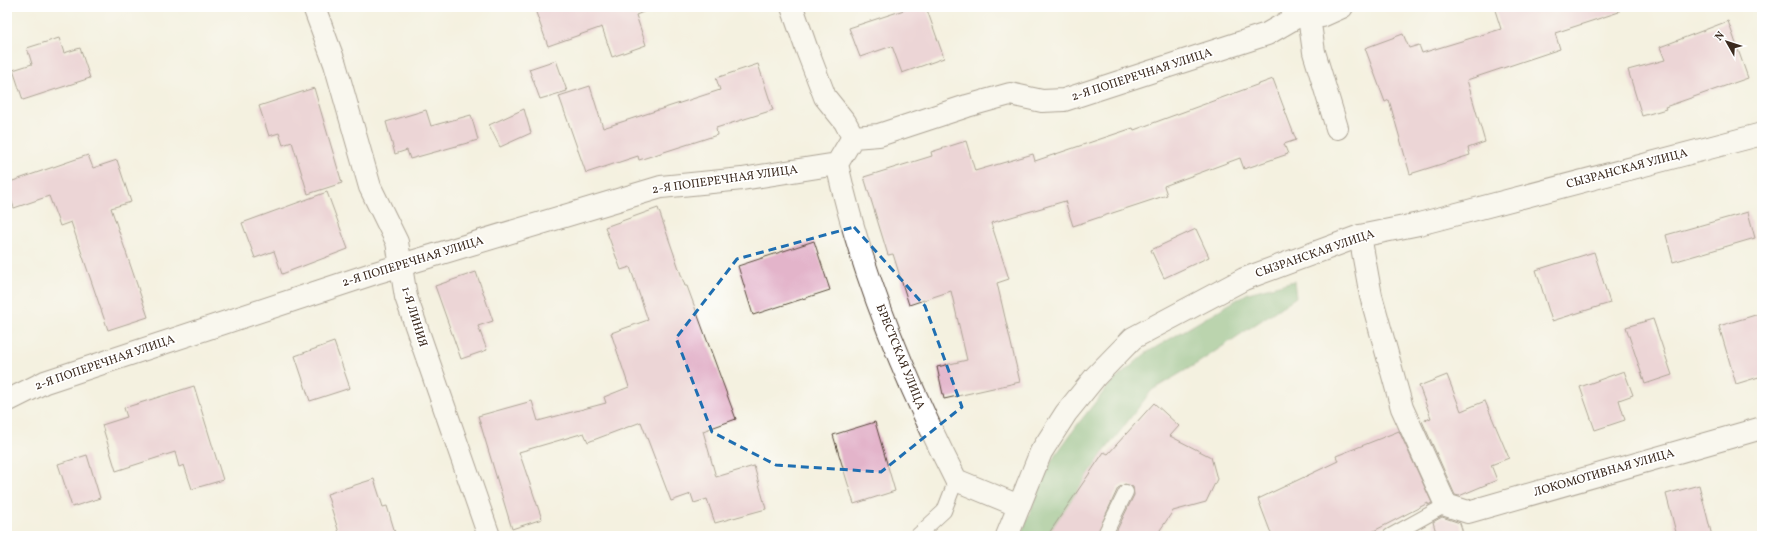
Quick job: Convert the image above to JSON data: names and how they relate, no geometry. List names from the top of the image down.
{
  "streets": {
    "street": [
      "2-Я ПОПЕРЕЧНАЯ УЛИЦА",
      "СЫЗРАНСКАЯ УЛИЦА",
      "1-Я ЛИНИЯ",
      "БРЕСТСКАЯ УЛИЦА",
      "ЛОКОМОТИВНАЯ УЛИЦА"
    ]
  },
  "crossings": [
    ["2-Я ПОПЕРЕЧНАЯ УЛИЦА", "1-Я ЛИНИЯ"],
    ["2-Я ПОПЕРЕЧНАЯ УЛИЦА", "БРЕСТСКАЯ УЛИЦА"]
  ],
  "north": "top left"
}
